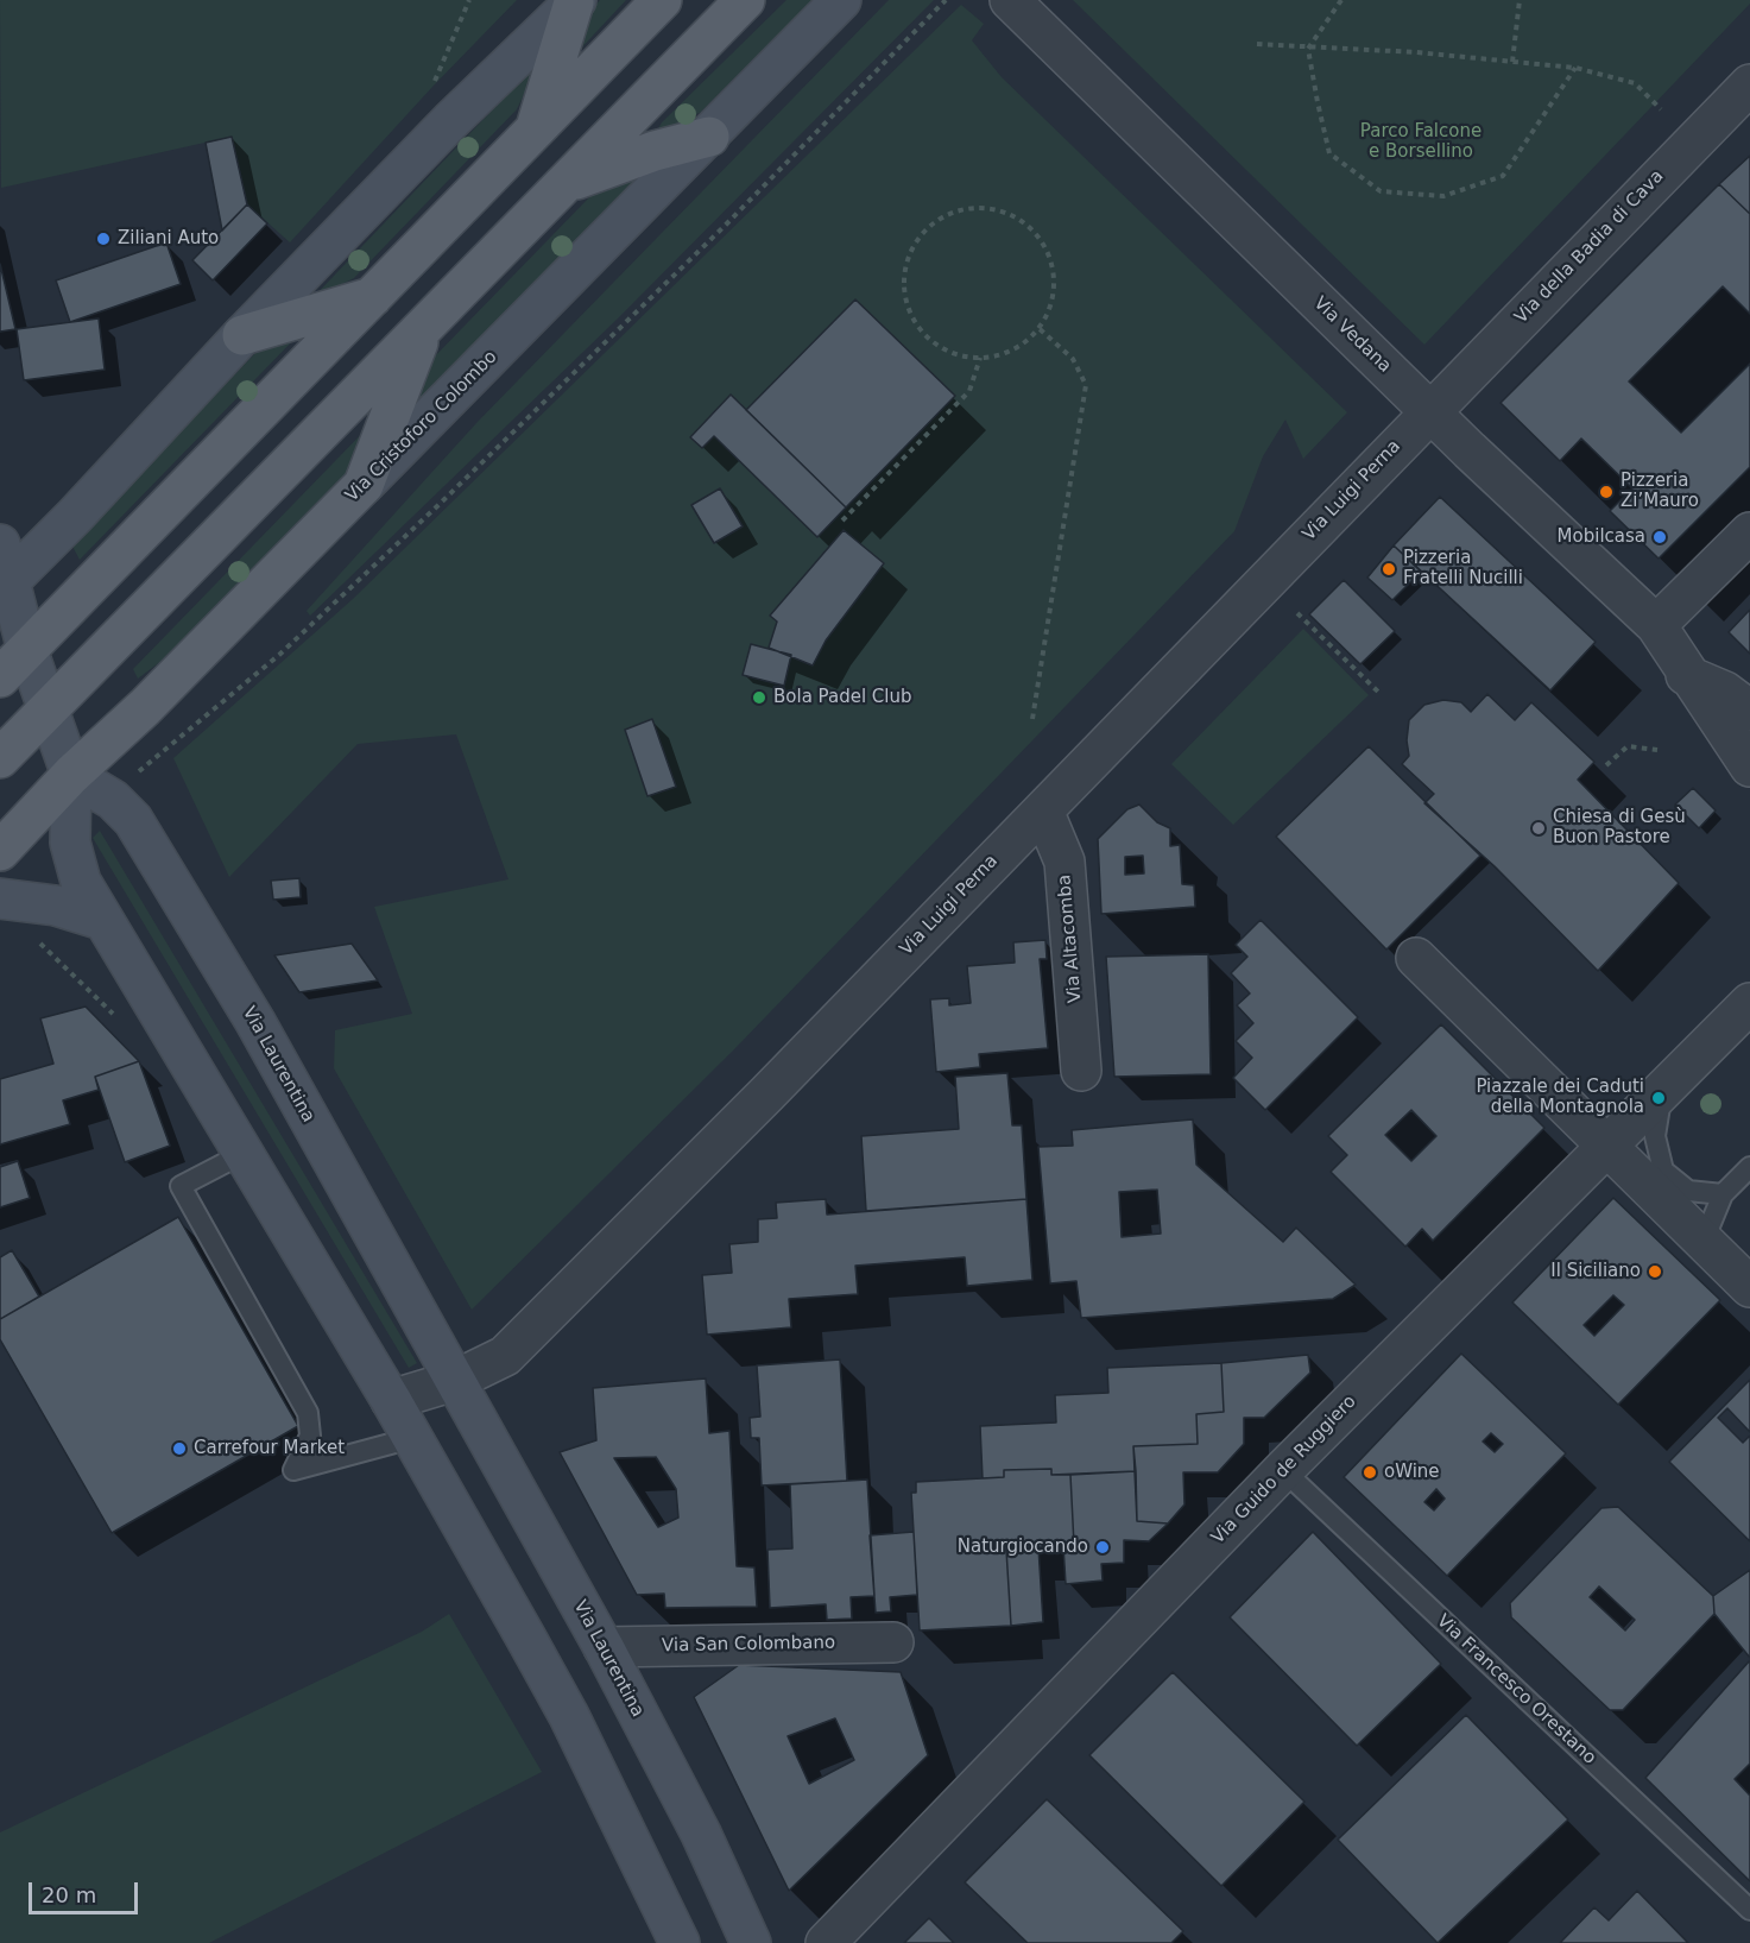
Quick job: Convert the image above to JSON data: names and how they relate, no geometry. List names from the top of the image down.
{
  "streets": {
    "main road": ["Via Cristoforo Colombo", "Via Laurentina"],
    "street": [
      "Via della Badia di Cava",
      "Via Vedana",
      "Via Luigi Perna",
      "Via Altacomba",
      "Via Guido de Ruggiero",
      "Via San Colombano"
    ],
    "lane": ["Via Francesco Orestano"]
  },
  "crossings": [
    ["Via della Badia di Cava", "Via Vedana"],
    ["Via della Badia di Cava", "Via Luigi Perna"],
    ["Via Vedana", "Via Luigi Perna"],
    ["Via Cristoforo Colombo", "Via Laurentina"],
    ["Via Luigi Perna", "Via Altacomba"],
    ["Via Luigi Perna", "Via Laurentina"],
    ["Via Laurentina", "Via San Colombano"],
    ["Via Guido de Ruggiero", "Via Francesco Orestano"]
  ],
  "parks": ["Parco Falcone e Borsellino"],
  "places": [
    "Ziliani Auto",
    "Pizzeria Zi’Mauro",
    "Mobilcasa",
    "Pizzeria Fratelli Nucilli",
    "Bola Padel Club",
    "Chiesa di Gesù Buon Pastore",
    "Piazzale dei Caduti della Montagnola",
    "Il Siciliano",
    "Carrefour Market",
    "oWine",
    "Naturgiocando"
  ],
  "scale_bar": "20 m"
}
